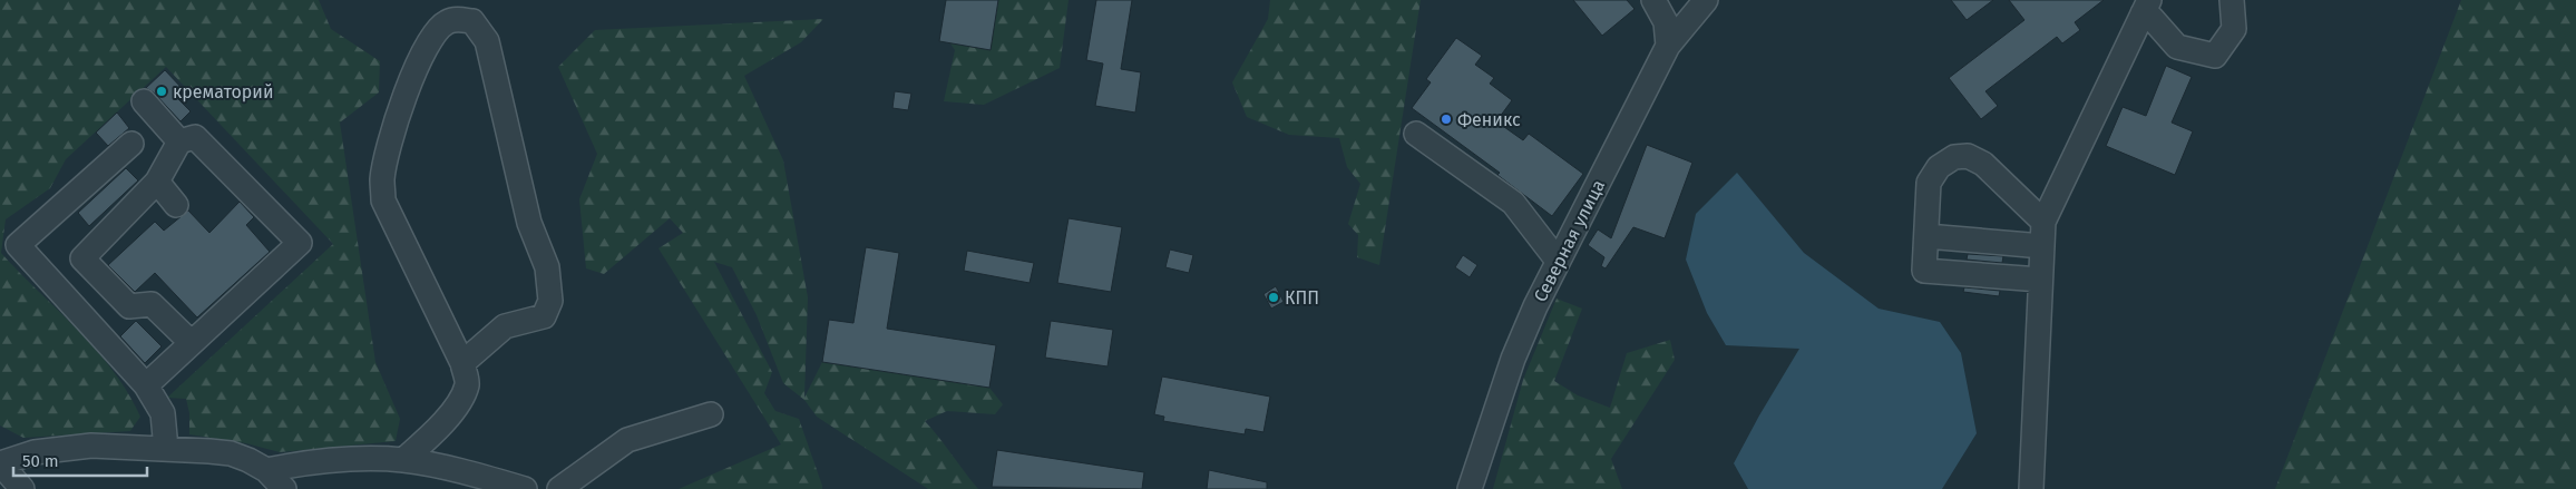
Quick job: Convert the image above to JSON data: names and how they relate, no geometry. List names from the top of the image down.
{
  "streets": {
    "street": ["Северная улица"]
  },
  "places": ["крематорий", "Феникс", "КПП"],
  "scale_bar": "50 m"
}
